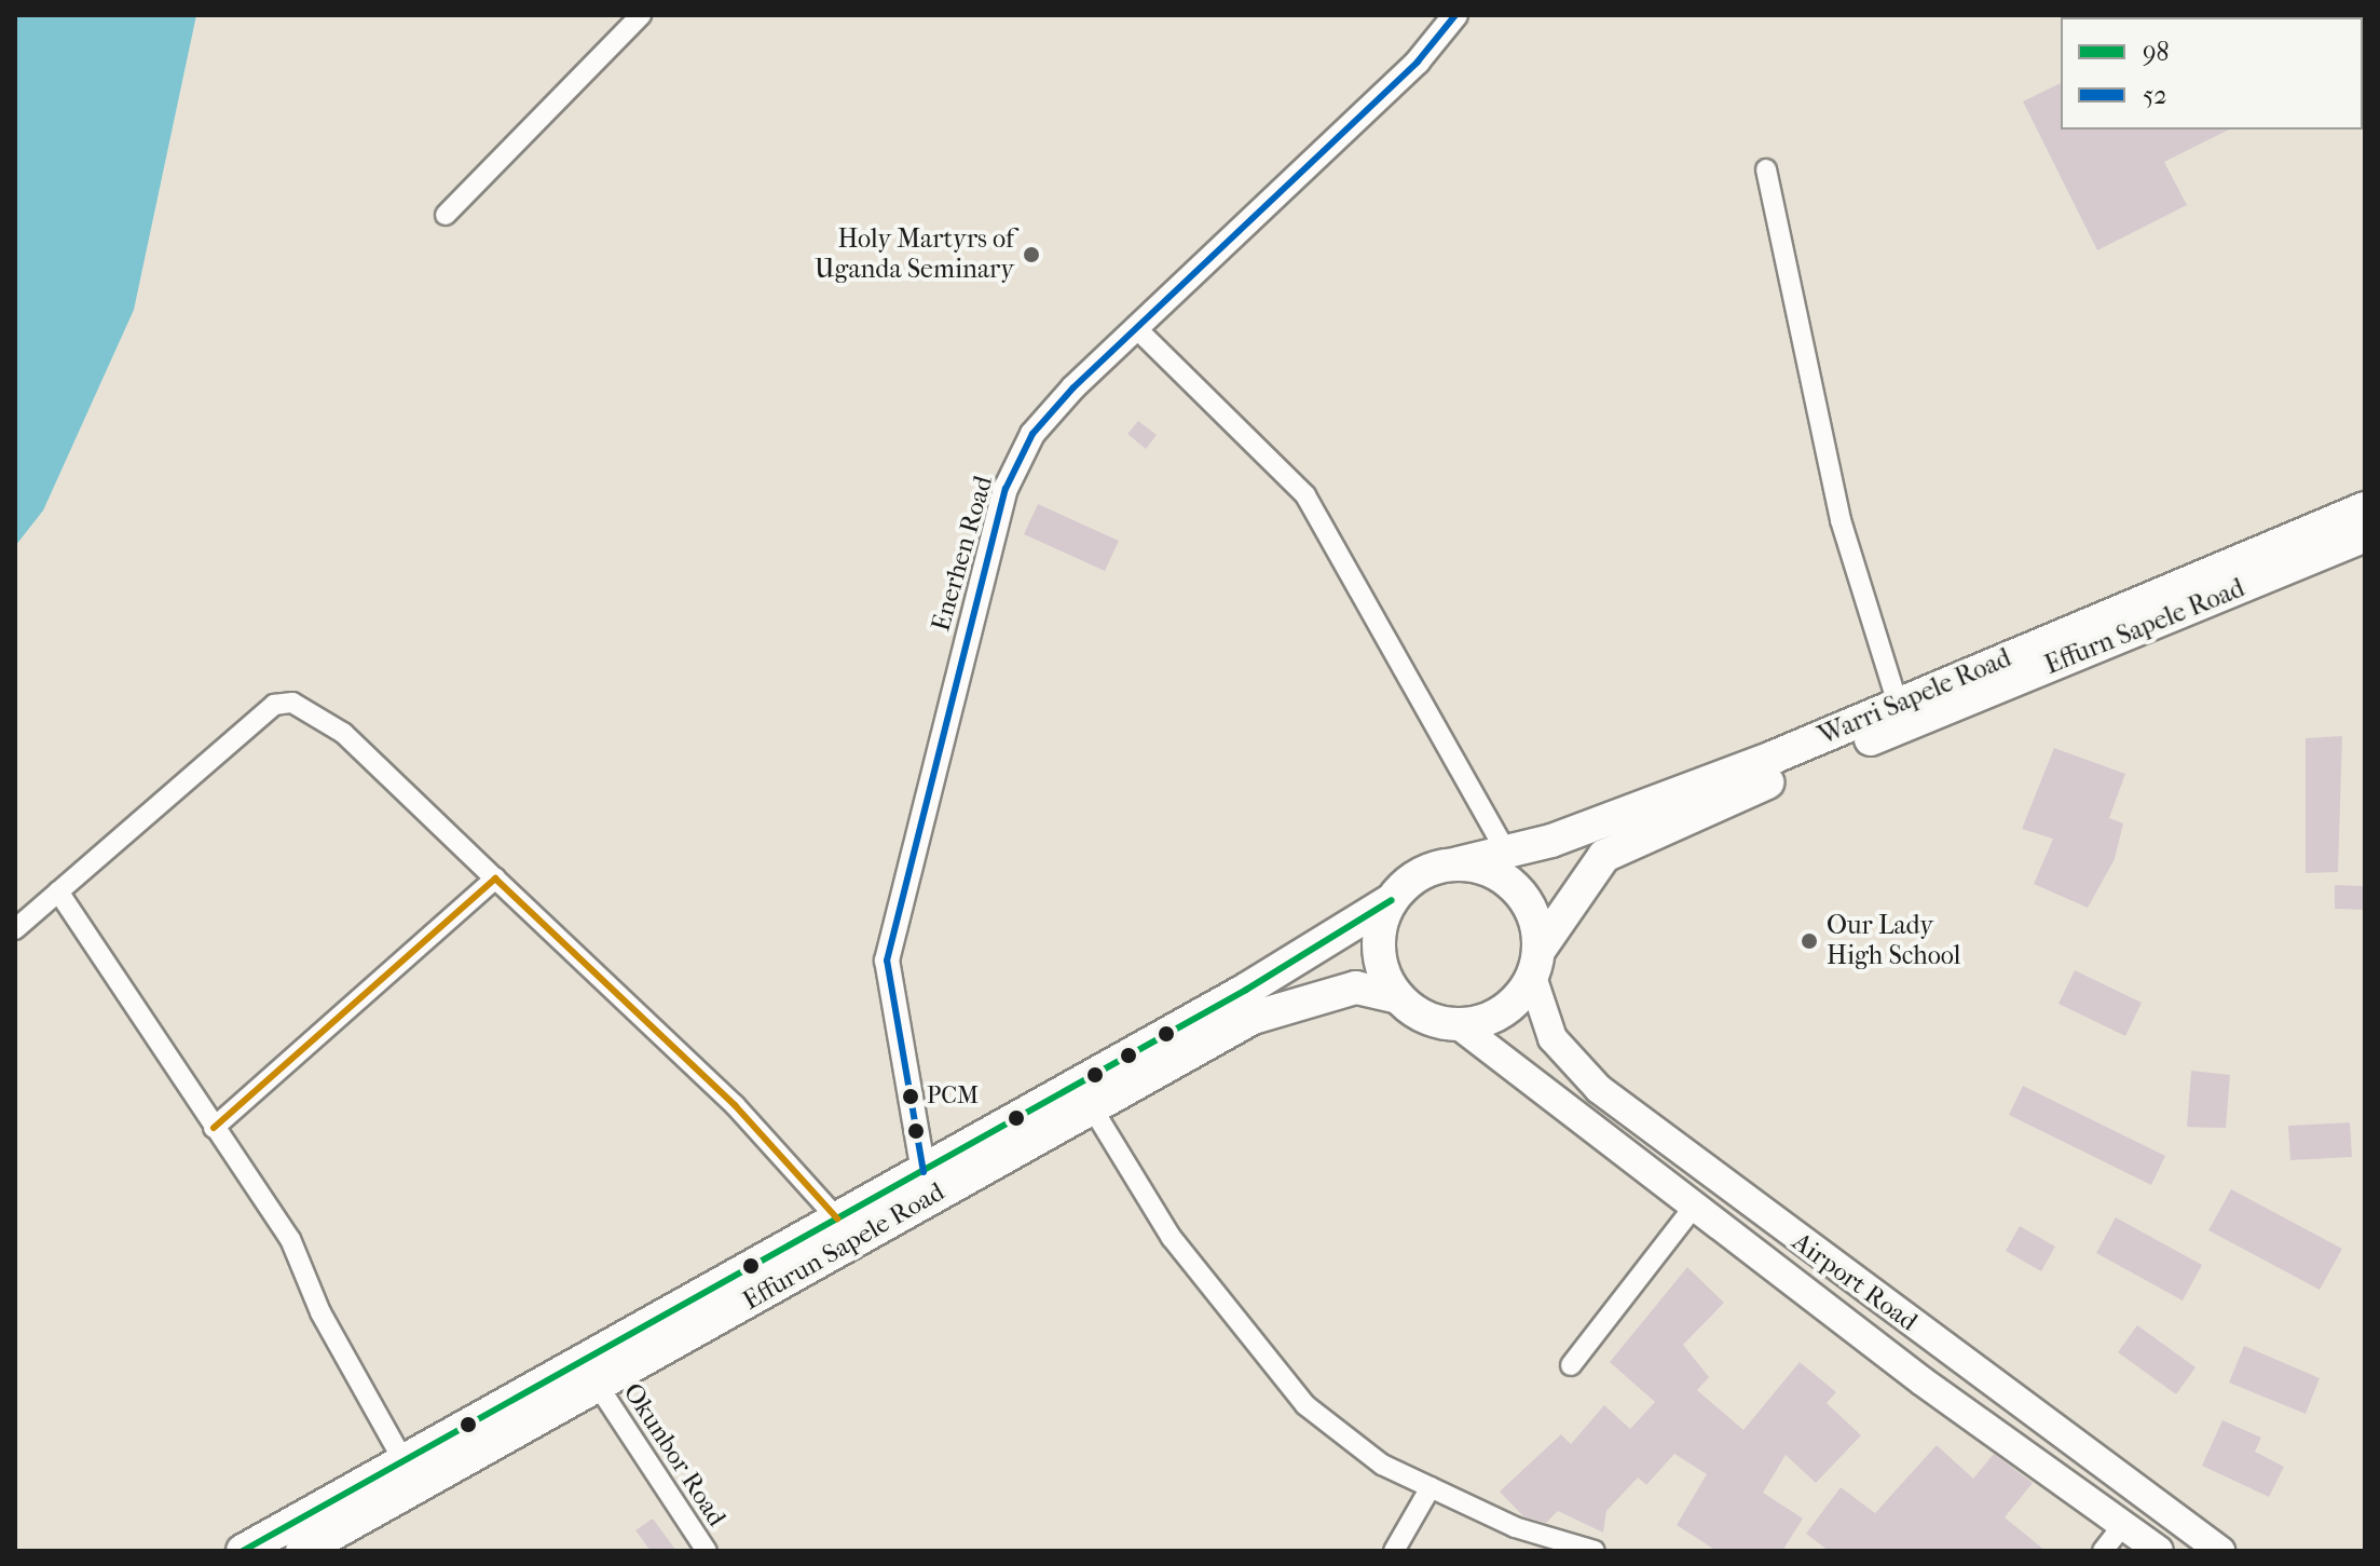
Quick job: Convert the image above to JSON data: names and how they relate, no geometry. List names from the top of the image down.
{
  "streets": {
    "highway": ["Effurn Sapele Road", "Warri Sapele Road", "Effurun Sapele Road"],
    "main road": ["Airport Road"],
    "street": ["Enerhen Road", "Okunbor Road"]
  },
  "crossings": [
    ["Enerhen Road", "Effurun Sapele Road"],
    ["Effurn Sapele Road", "Warri Sapele Road"],
    ["Effurn Sapele Road", "Effurun Sapele Road"],
    ["Effurn Sapele Road", "Airport Road"],
    ["Warri Sapele Road", "Effurun Sapele Road"],
    ["Warri Sapele Road", "Airport Road"],
    ["Effurun Sapele Road", "Airport Road"],
    ["Effurun Sapele Road", "Okunbor Road"]
  ],
  "places": ["Holy Martyrs of Uganda Seminary", "Our Lady High School", "PCM"],
  "lines": ["transit line 52", "transit line 98"],
  "legend": ["98", "52"]
}
